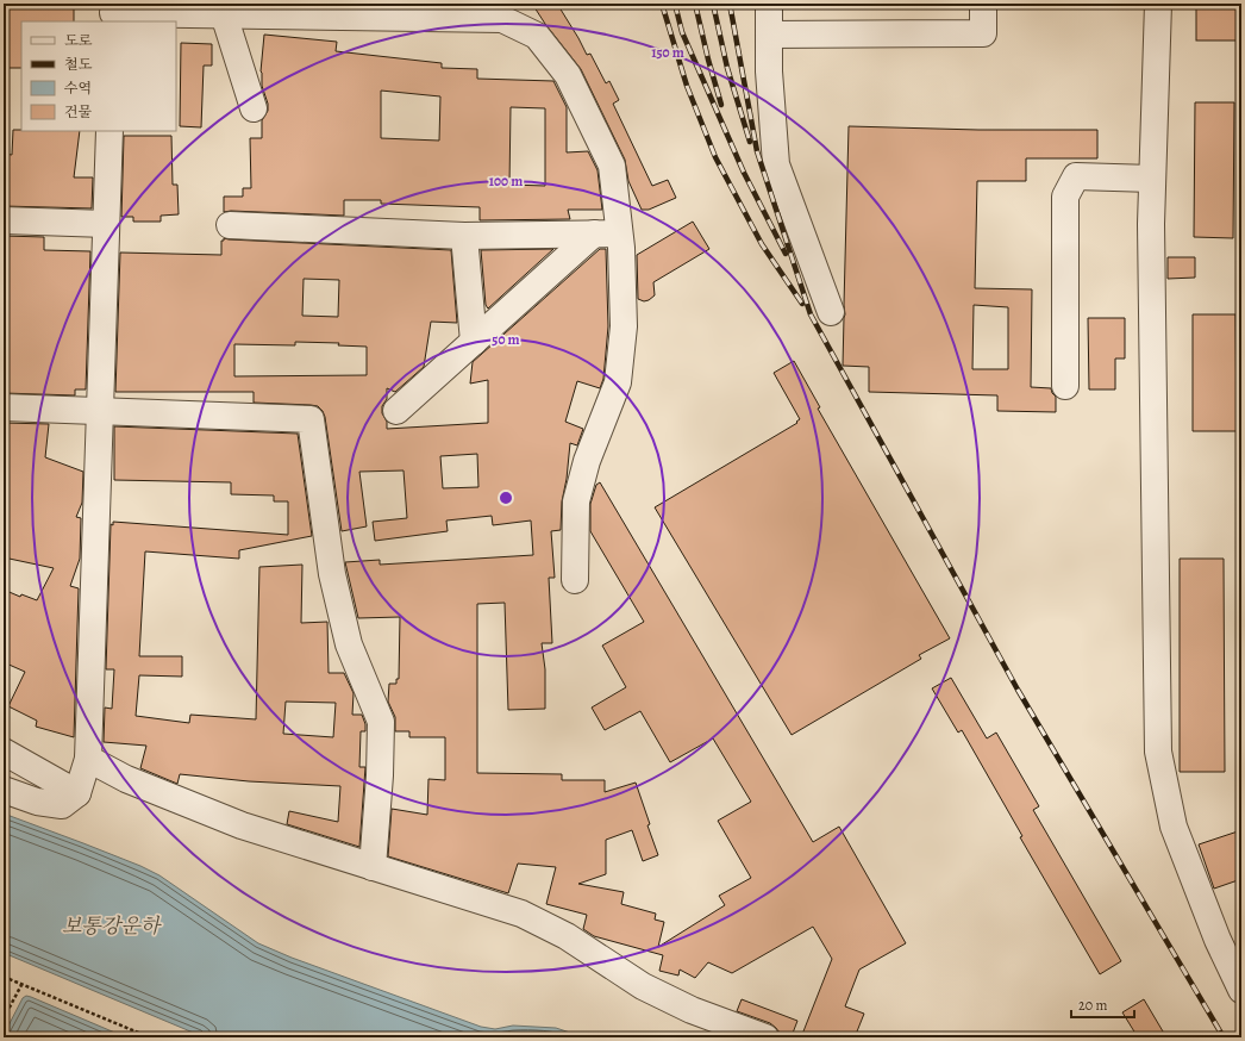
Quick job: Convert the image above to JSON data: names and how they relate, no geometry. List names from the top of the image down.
{
  "water": ["보통강운하"],
  "legend": [
    "도로",
    "철도",
    "수역",
    "건물"
  ],
  "scale_bar": "20 m",
  "rings": ["150 m", "100 m", "50 m"]
}
